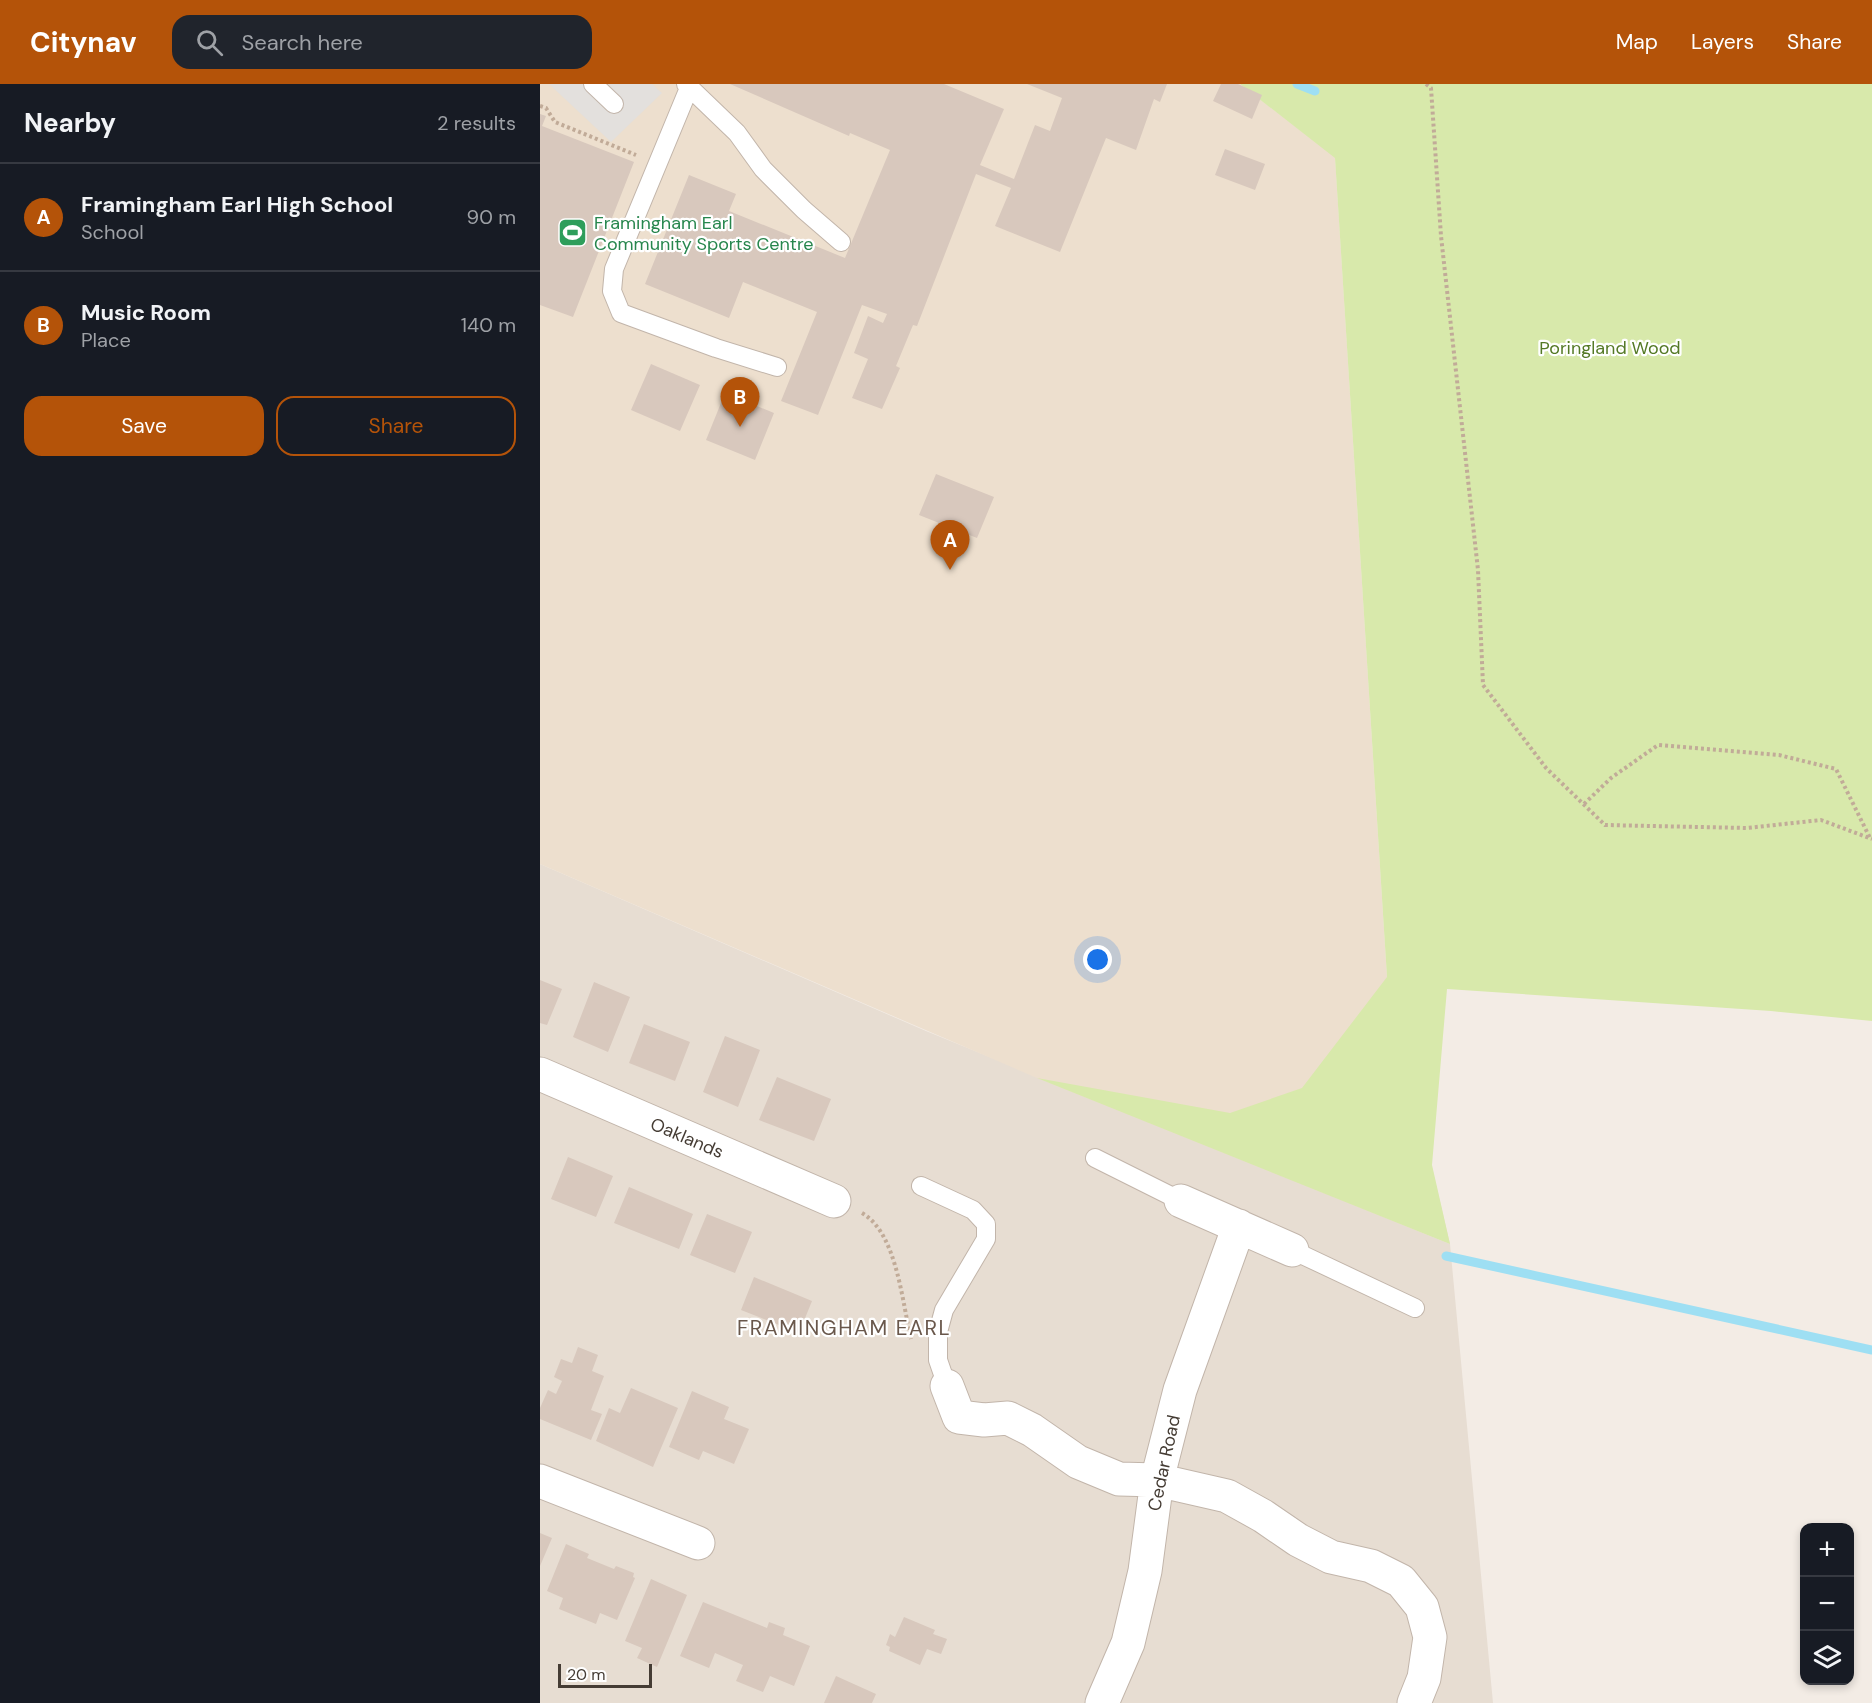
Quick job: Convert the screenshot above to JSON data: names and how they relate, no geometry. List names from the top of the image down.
{
  "streets": {
    "street": ["Oaklands", "Cedar Road"]
  },
  "districts": ["FRAMINGHAM EARL"],
  "parks": ["Poringland Wood"],
  "places": {
    "sports": ["Framingham Earl Community Sports Centre"]
  },
  "scale_bar": "20 m",
  "page": {
    "header": "Citynav",
    "search": "Search here",
    "nav": ["Map", "Layers", "Share"],
    "heading": ["Nearby", "2 results"],
    "list": [
      {
        "mark": "A",
        "name": "Framingham Earl High School",
        "note": "School",
        "value": "90 m"
      },
      {
        "mark": "B",
        "name": "Music Room",
        "note": "Place",
        "value": "140 m"
      }
    ],
    "pins": ["B", "A"],
    "buttons": ["Save", "Share"],
    "map_buttons": ["+", "−"],
    "scale": "20 m"
  }
}
